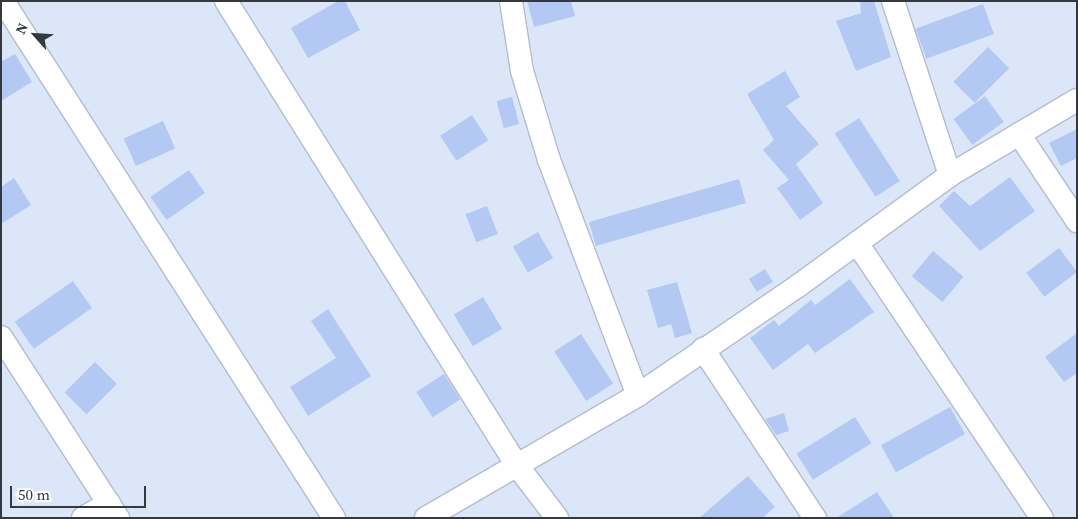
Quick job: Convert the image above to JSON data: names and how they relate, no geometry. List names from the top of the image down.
{
  "scale_bar": "50 m",
  "north": "top left"
}
